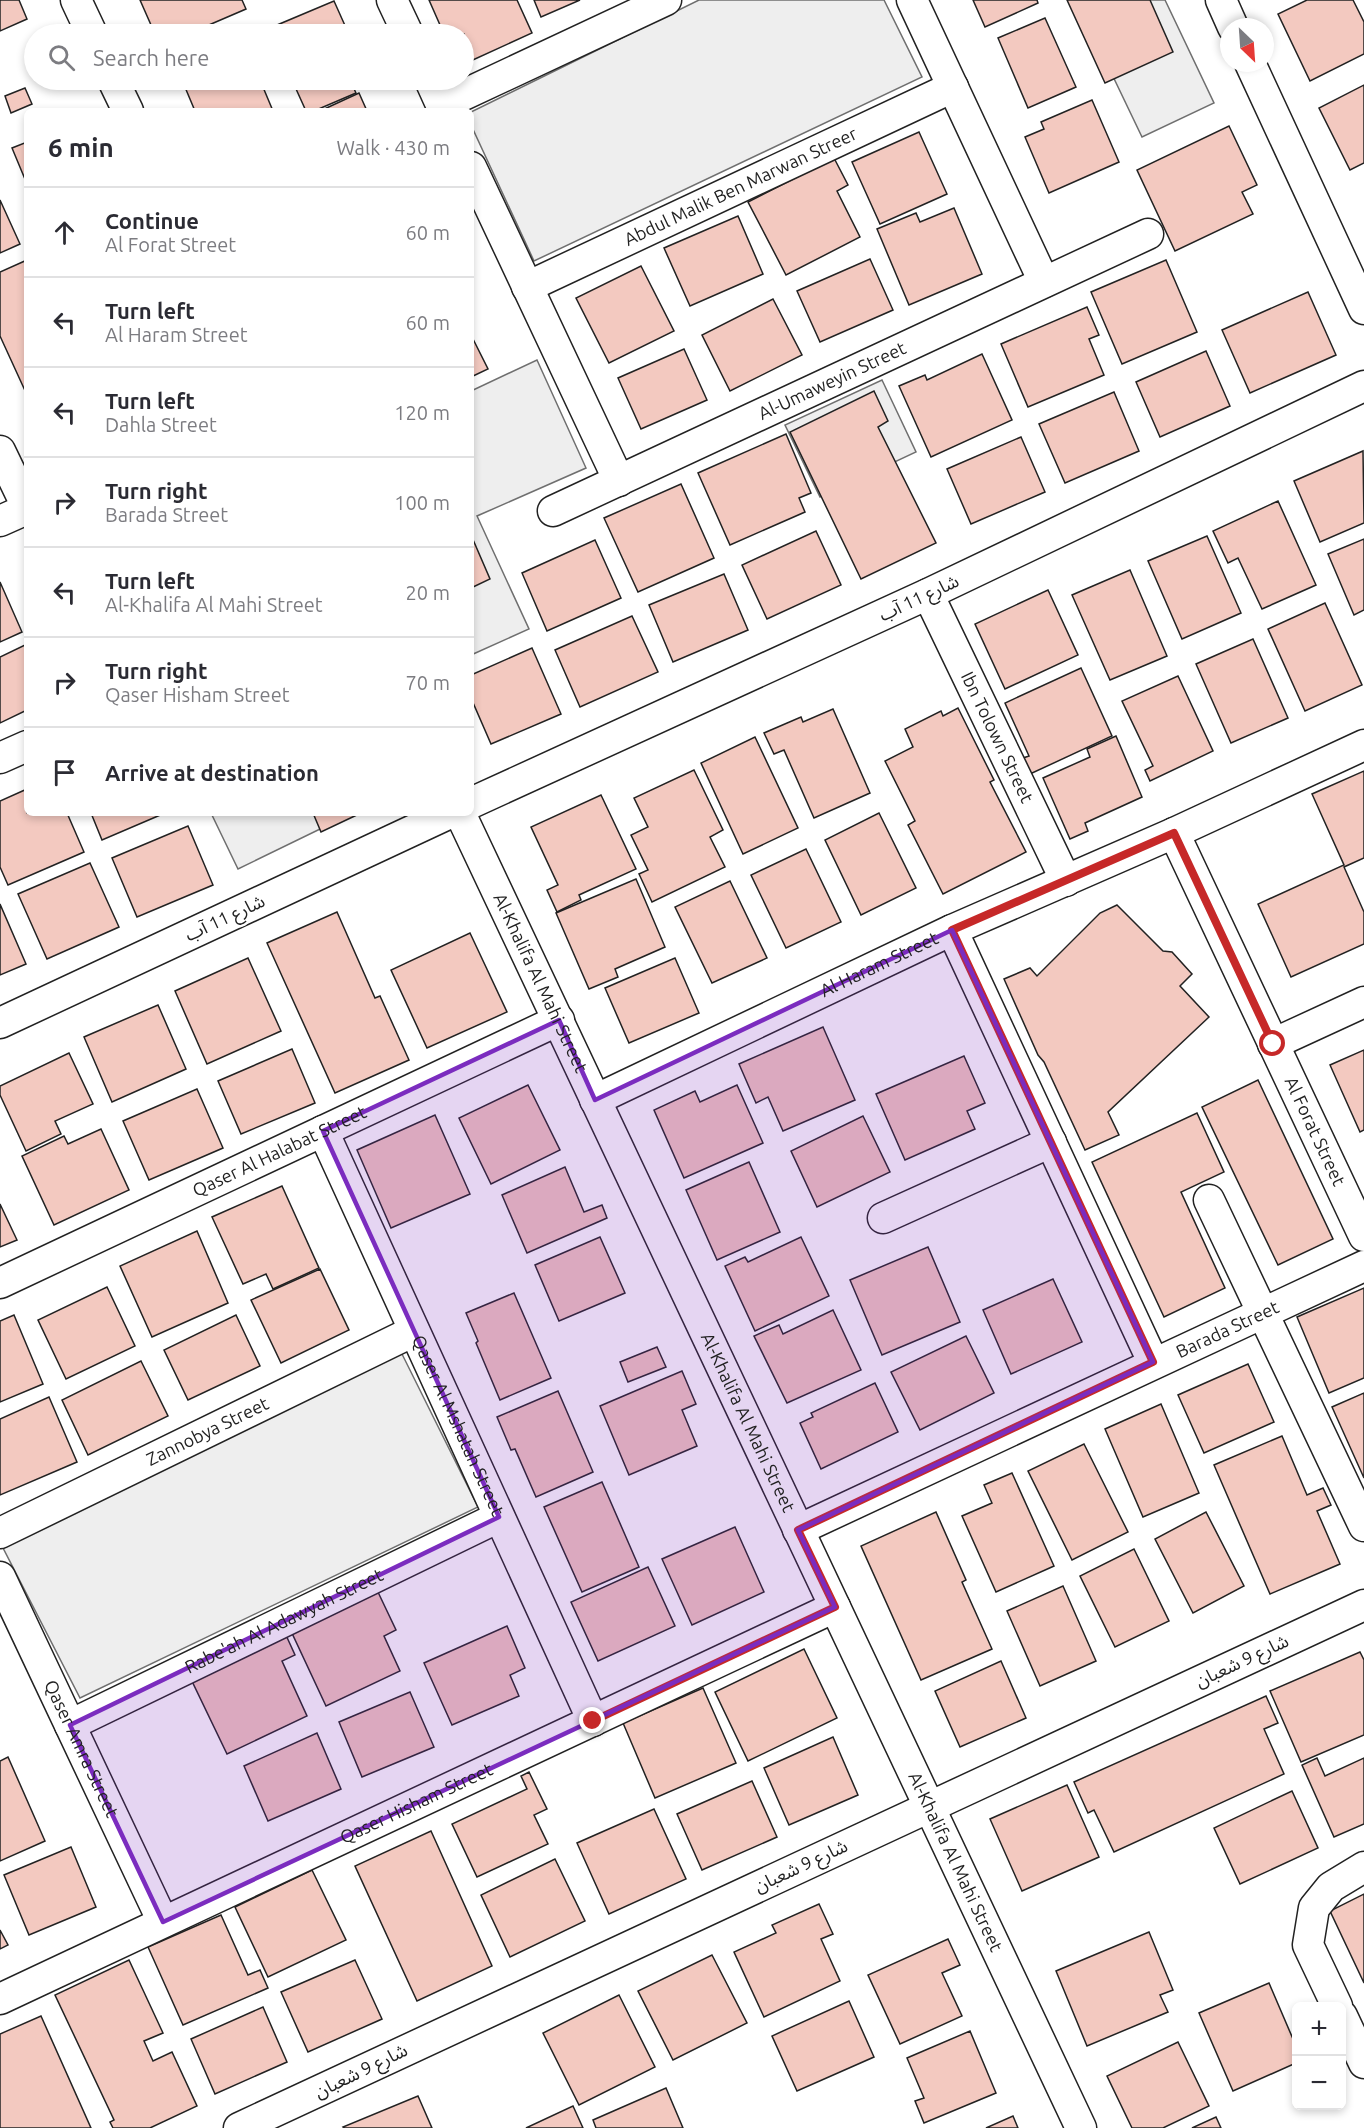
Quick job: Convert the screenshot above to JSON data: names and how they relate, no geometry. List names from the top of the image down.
{
  "streets": {
    "street": [
      "Abdul Malik Ben Marwan Streer",
      "Al-Umaweyin Street",
      "شارع 11 آب",
      "Ibn Tolown Street",
      "Al Haram Street",
      "Al-Khalifa Al Mahi Street",
      "Al Forat Street",
      "Qaser Al Halabat Street",
      "Barada Street",
      "Qaser Al Mshatah Street",
      "Zannobya Street",
      "Rabe'ah Al Adawyah Street",
      "شارع 9 شعبان",
      "Qaser Amra Street",
      "Qaser Hisham Street"
    ]
  },
  "crossings": [
    ["شارع 11 آب", "Ibn Tolown Street"],
    ["Ibn Tolown Street", "Al Haram Street"],
    ["Al Haram Street", "Al-Khalifa Al Mahi Street"],
    ["Al Haram Street", "Al Forat Street"],
    ["Al-Khalifa Al Mahi Street", "Qaser Al Halabat Street"],
    ["Al-Khalifa Al Mahi Street", "Barada Street"],
    ["Al-Khalifa Al Mahi Street", "شارع 9 شعبان"],
    ["Al-Khalifa Al Mahi Street", "Qaser Hisham Street"],
    ["Qaser Al Halabat Street", "Qaser Al Mshatah Street"],
    ["Qaser Al Mshatah Street", "Zannobya Street"],
    ["Qaser Al Mshatah Street", "Rabe'ah Al Adawyah Street"],
    ["Qaser Al Mshatah Street", "Qaser Hisham Street"],
    ["Rabe'ah Al Adawyah Street", "Qaser Amra Street"],
    ["Qaser Amra Street", "Qaser Hisham Street"]
  ],
  "north": "bottom right",
  "page": {
    "search": "Search here",
    "heading": ["6 min", "Walk · 430 m"],
    "list": [
      ["Continue", "Al Forat Street", "60 m"],
      ["Turn left", "Al Haram Street", "60 m"],
      ["Turn left", "Dahla Street", "120 m"],
      ["Turn right", "Barada Street", "100 m"],
      ["Turn left", "Al-Khalifa Al Mahi Street", "20 m"],
      ["Turn right", "Qaser Hisham Street", "70 m"],
      "Arrive at destination"
    ],
    "map_buttons": ["+", "−"]
  }
}
